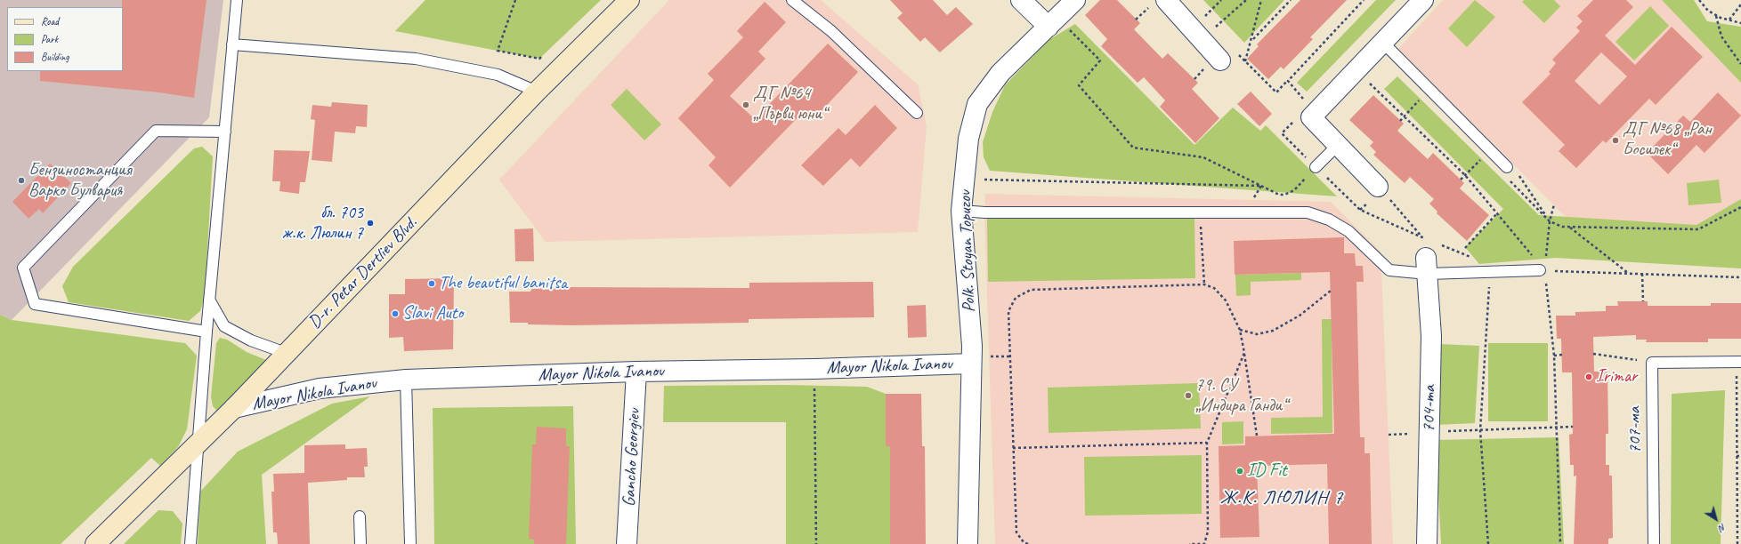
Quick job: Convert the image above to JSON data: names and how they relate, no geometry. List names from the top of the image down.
{
  "streets": {
    "main road": ["D-r. Petar Dertliev Blvd."],
    "street": [
      "Polk. Stoyan Topuzov",
      "Mayor Nikola Ivanov",
      "704-та",
      "Gancho Georgiev"
    ],
    "lane": ["707-ма"]
  },
  "crossings": [
    ["Polk. Stoyan Topuzov", "Mayor Nikola Ivanov"],
    ["D-r. Petar Dertliev Blvd.", "Mayor Nikola Ivanov"],
    ["Mayor Nikola Ivanov", "Gancho Georgiev"]
  ],
  "districts": ["Ж.К. ЛЮЛИН 7"],
  "places": [
    "ДГ №64 „Първи юни“",
    "ДГ №68 „Ран Босилек“",
    "Бензиностанция Варко Булвария",
    "бл. 703 ж.к. Люлин 7",
    "The beautiful banitsa",
    "Slavi Auto",
    "Irimar",
    "79. СУ „Индира Ганди“",
    "ID Fit"
  ],
  "legend": ["Road", "Park", "Building"],
  "north": "bottom right"
}
